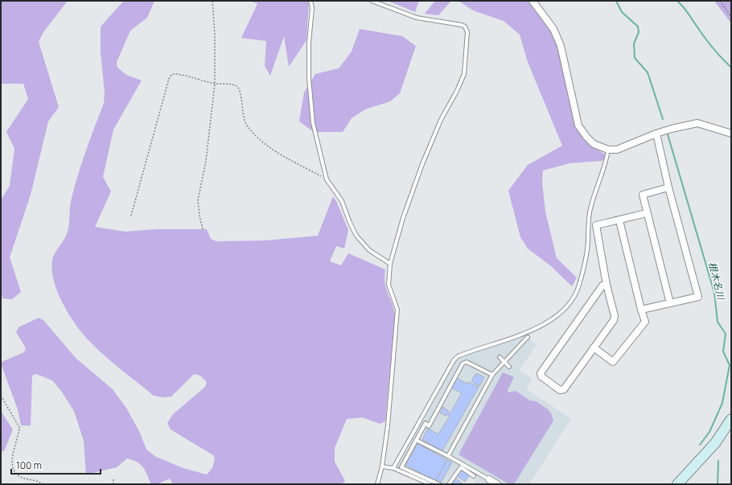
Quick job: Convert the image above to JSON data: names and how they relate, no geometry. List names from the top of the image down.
{
  "water": ["根木名川"],
  "scale_bar": "100 m"
}
